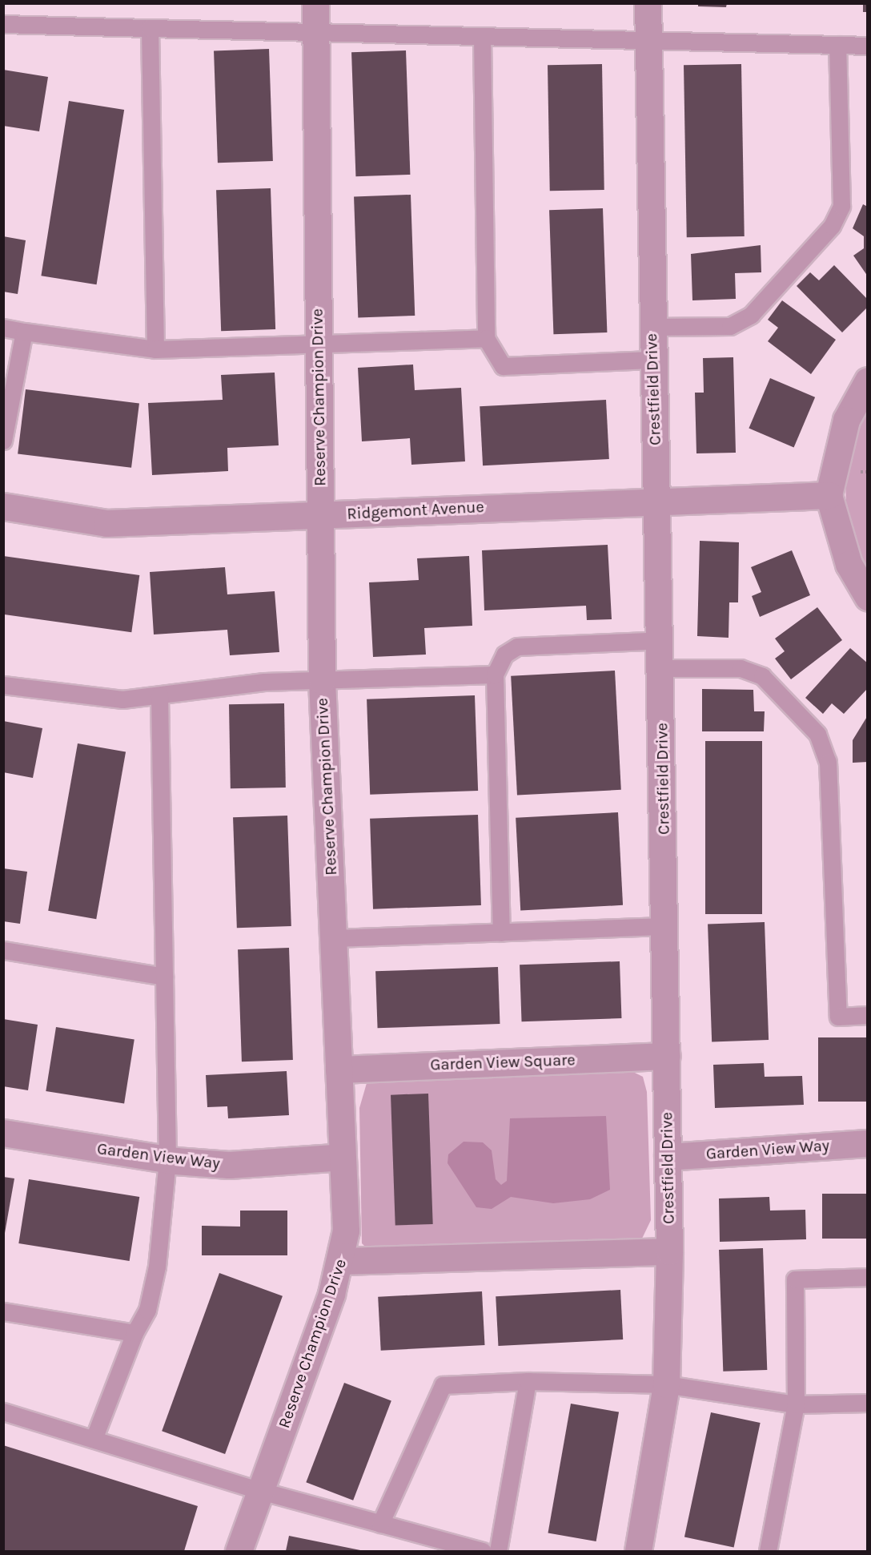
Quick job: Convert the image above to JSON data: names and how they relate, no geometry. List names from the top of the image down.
{
  "streets": {
    "street": [
      "Crestfield Drive",
      "Reserve Champion Drive",
      "Ridgemont Avenue",
      "Garden View Square",
      "Garden View Way"
    ]
  },
  "crossings": [
    ["Crestfield Drive", "Ridgemont Avenue"],
    ["Crestfield Drive", "Garden View Square"],
    ["Crestfield Drive", "Garden View Way"],
    ["Reserve Champion Drive", "Ridgemont Avenue"],
    ["Reserve Champion Drive", "Garden View Square"],
    ["Reserve Champion Drive", "Garden View Way"]
  ]
}
